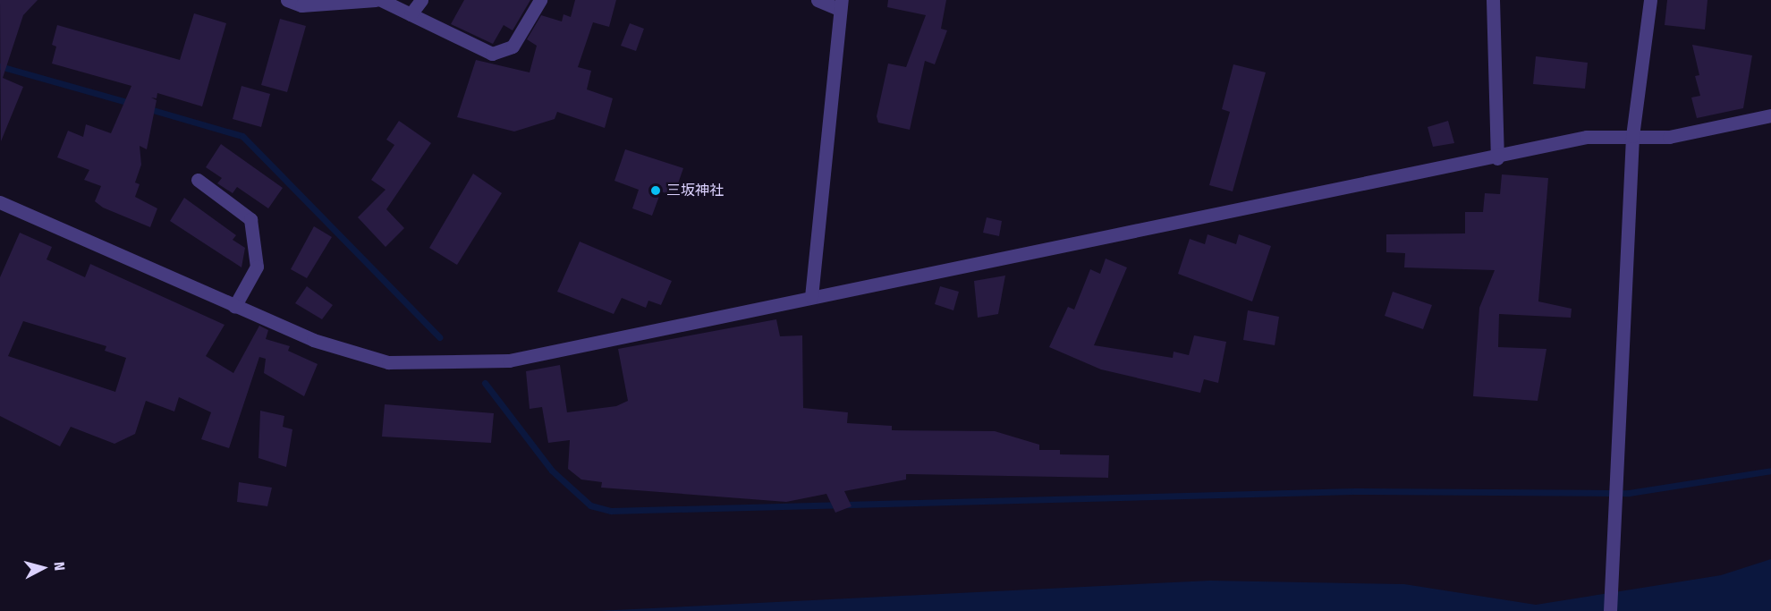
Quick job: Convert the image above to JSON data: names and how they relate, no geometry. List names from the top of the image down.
{
  "places": ["三坂神社"],
  "north": "right"
}
